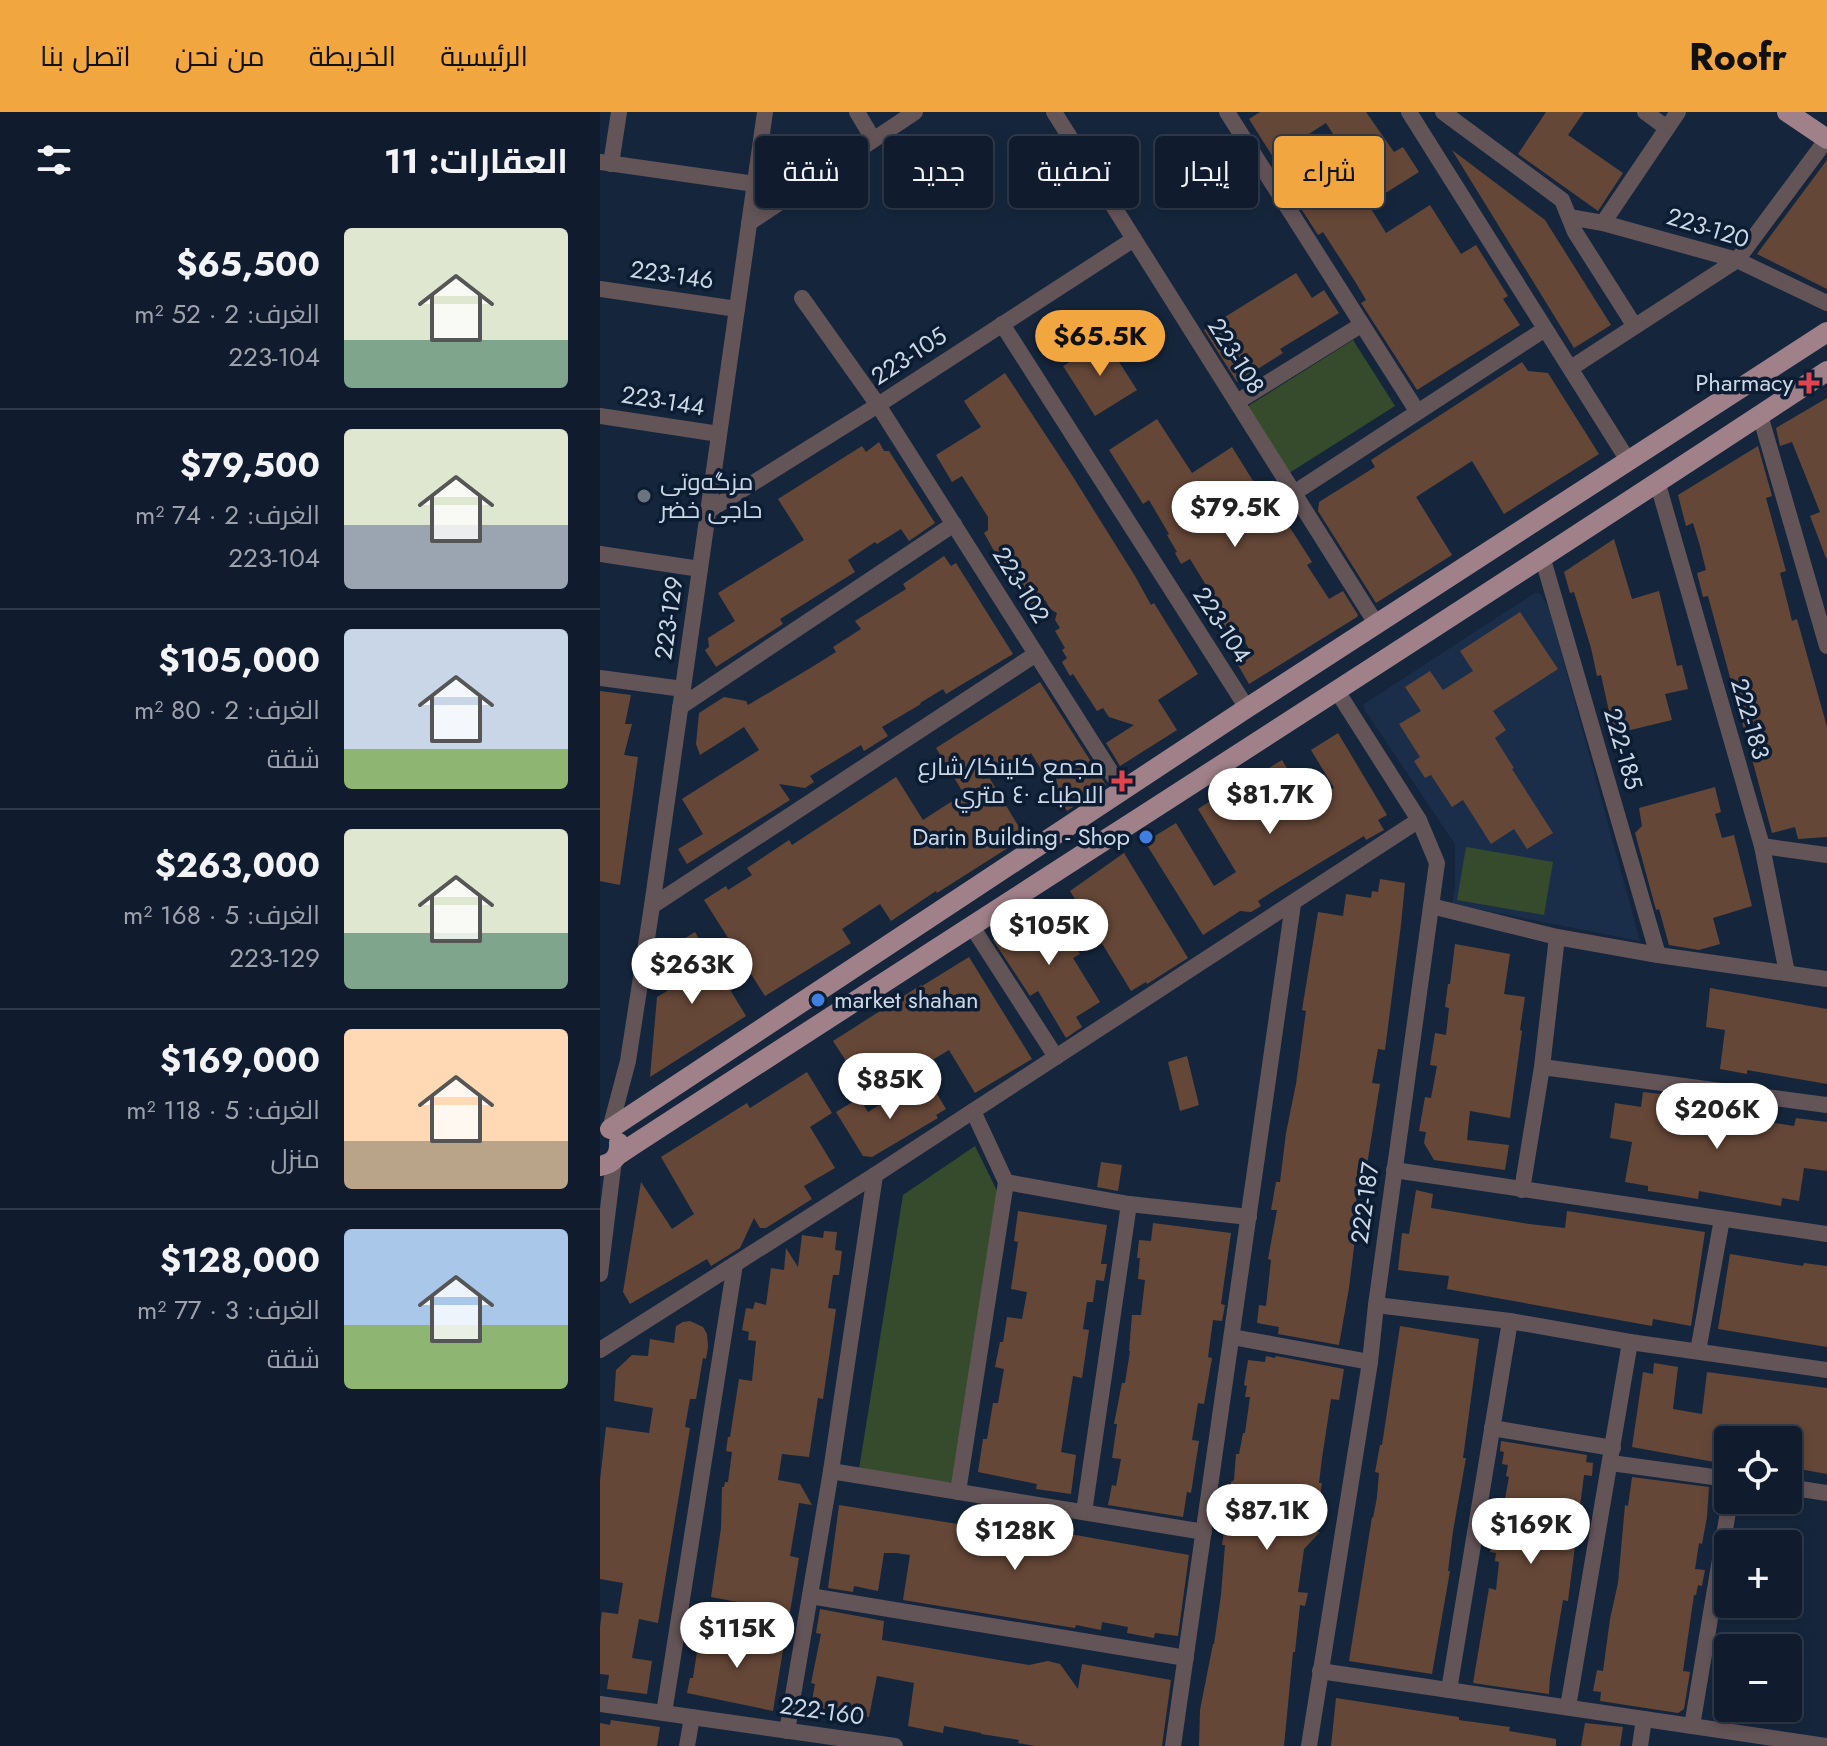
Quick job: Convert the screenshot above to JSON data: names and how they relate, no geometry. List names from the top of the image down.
{
  "streets": {
    "street": [
      "223-120",
      "223-146",
      "223-105",
      "223-108",
      "223-144",
      "223-102",
      "223-129",
      "223-104",
      "222-183",
      "222-185",
      "222-187",
      "222-160"
    ]
  },
  "crossings": [
    ["223-146", "223-129"],
    ["223-105", "223-108"],
    ["223-105", "223-102"],
    ["223-105", "223-129"],
    ["223-105", "223-104"],
    ["223-144", "223-129"]
  ],
  "places": {
    "health": ["Pharmacy", "مجمع كلينكا/شارع الاطباء ٤٠ متري"],
    "other": ["مزگه‌وتی حاجی خضر", "Darin Building - Shop", "market shahan"]
  },
  "page": {
    "header": "Roofr",
    "nav": [
      "الرئيسية",
      "الخريطة",
      "من نحن",
      "اتصل بنا"
    ],
    "heading": "العقارات: 11",
    "chip": [
      "شراء",
      "إيجار",
      "تصفية",
      "جديد",
      "شقة"
    ],
    "list": [
      {
        "name": "$65,500",
        "note": "الغرف: 2 · 52 m² · 223-104"
      },
      {
        "name": "$79,500",
        "note": "الغرف: 2 · 74 m² · 223-104"
      },
      {
        "name": "$105,000",
        "note": "الغرف: 2 · 80 m² · شقة"
      },
      {
        "name": "$263,000",
        "note": "الغرف: 5 · 168 m² · 223-129"
      },
      {
        "name": "$169,000",
        "note": "الغرف: 5 · 118 m² · منزل"
      },
      {
        "name": "$128,000",
        "note": "الغرف: 3 · 77 m² · شقة"
      }
    ],
    "price": [
      "$65.5K",
      "$79.5K",
      "$81.7K",
      "$105K",
      "$263K",
      "$85K",
      "$206K",
      "$87.1K",
      "$169K",
      "$128K",
      "$115K"
    ],
    "map_buttons": ["+", "−"]
  }
}
